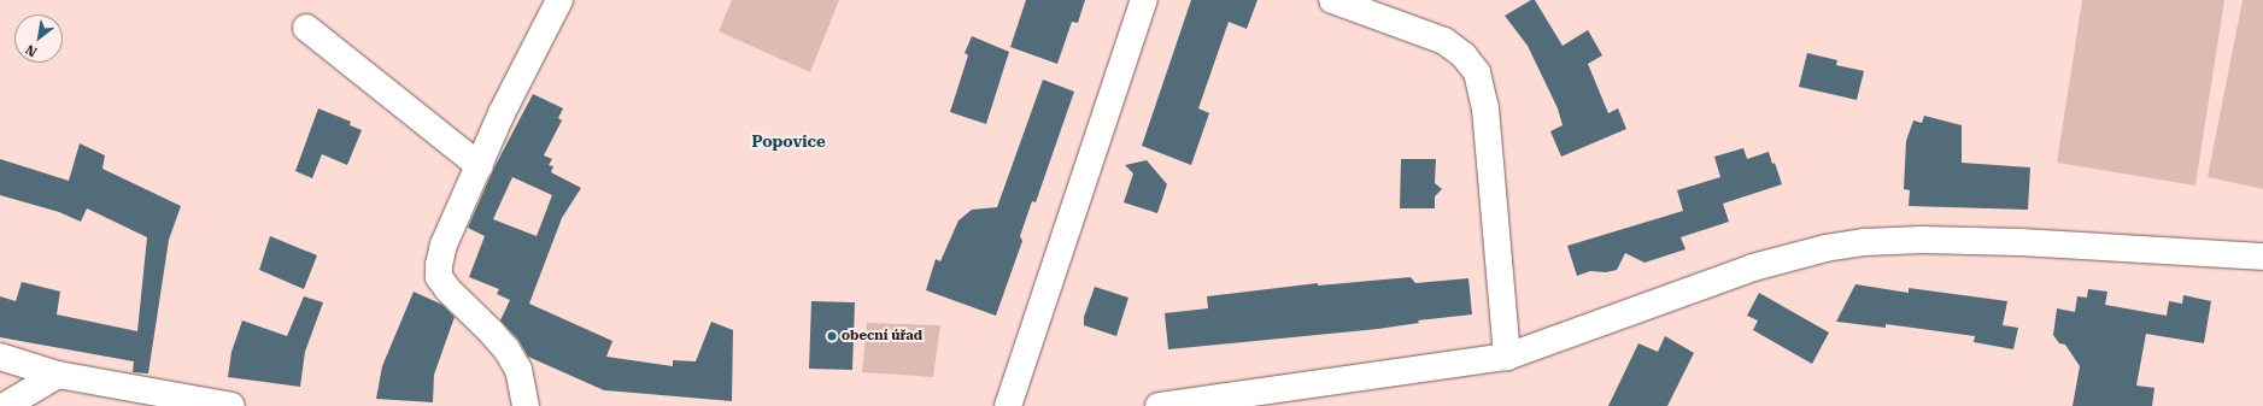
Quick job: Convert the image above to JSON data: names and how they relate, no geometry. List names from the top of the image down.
{
  "districts": ["Popovice"],
  "places": ["obecní úřad"],
  "north": "bottom left"
}
